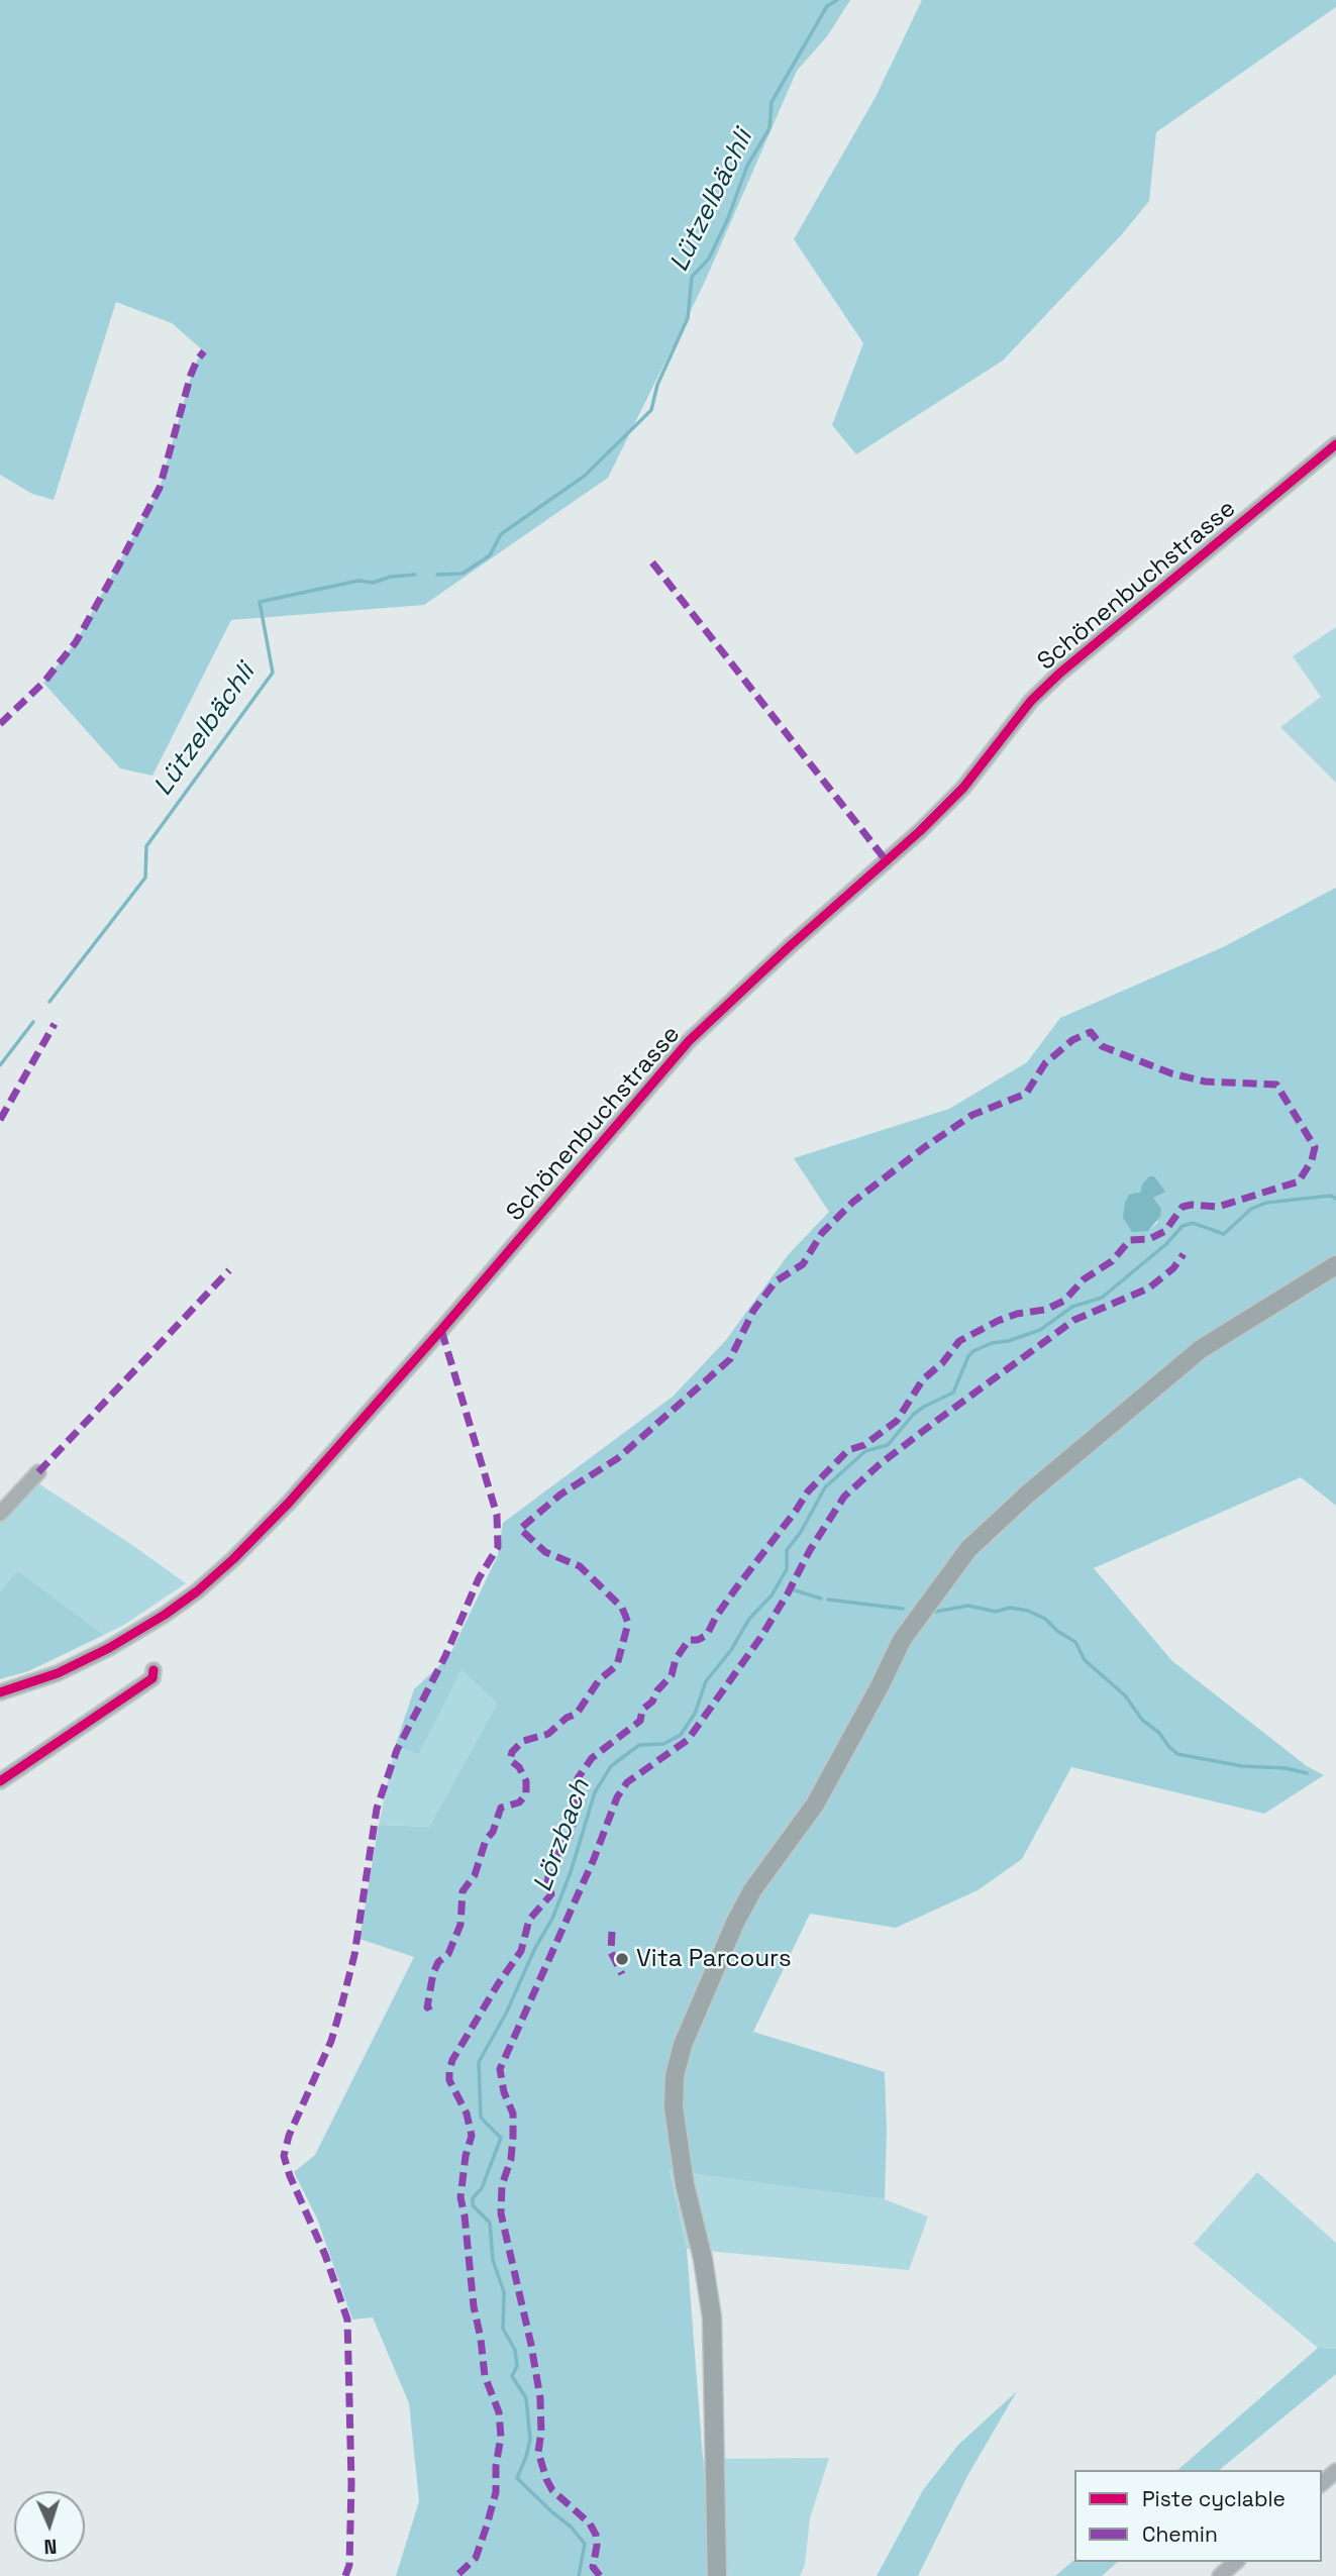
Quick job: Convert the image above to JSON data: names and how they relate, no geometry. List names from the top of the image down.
{
  "streets": {
    "street": ["Schönenbuchstrasse"]
  },
  "water": ["Lützelbächli", "Lörzbach"],
  "places": ["Vita Parcours"],
  "legend": ["Piste cyclable", "Chemin"],
  "north": "bottom"
}
